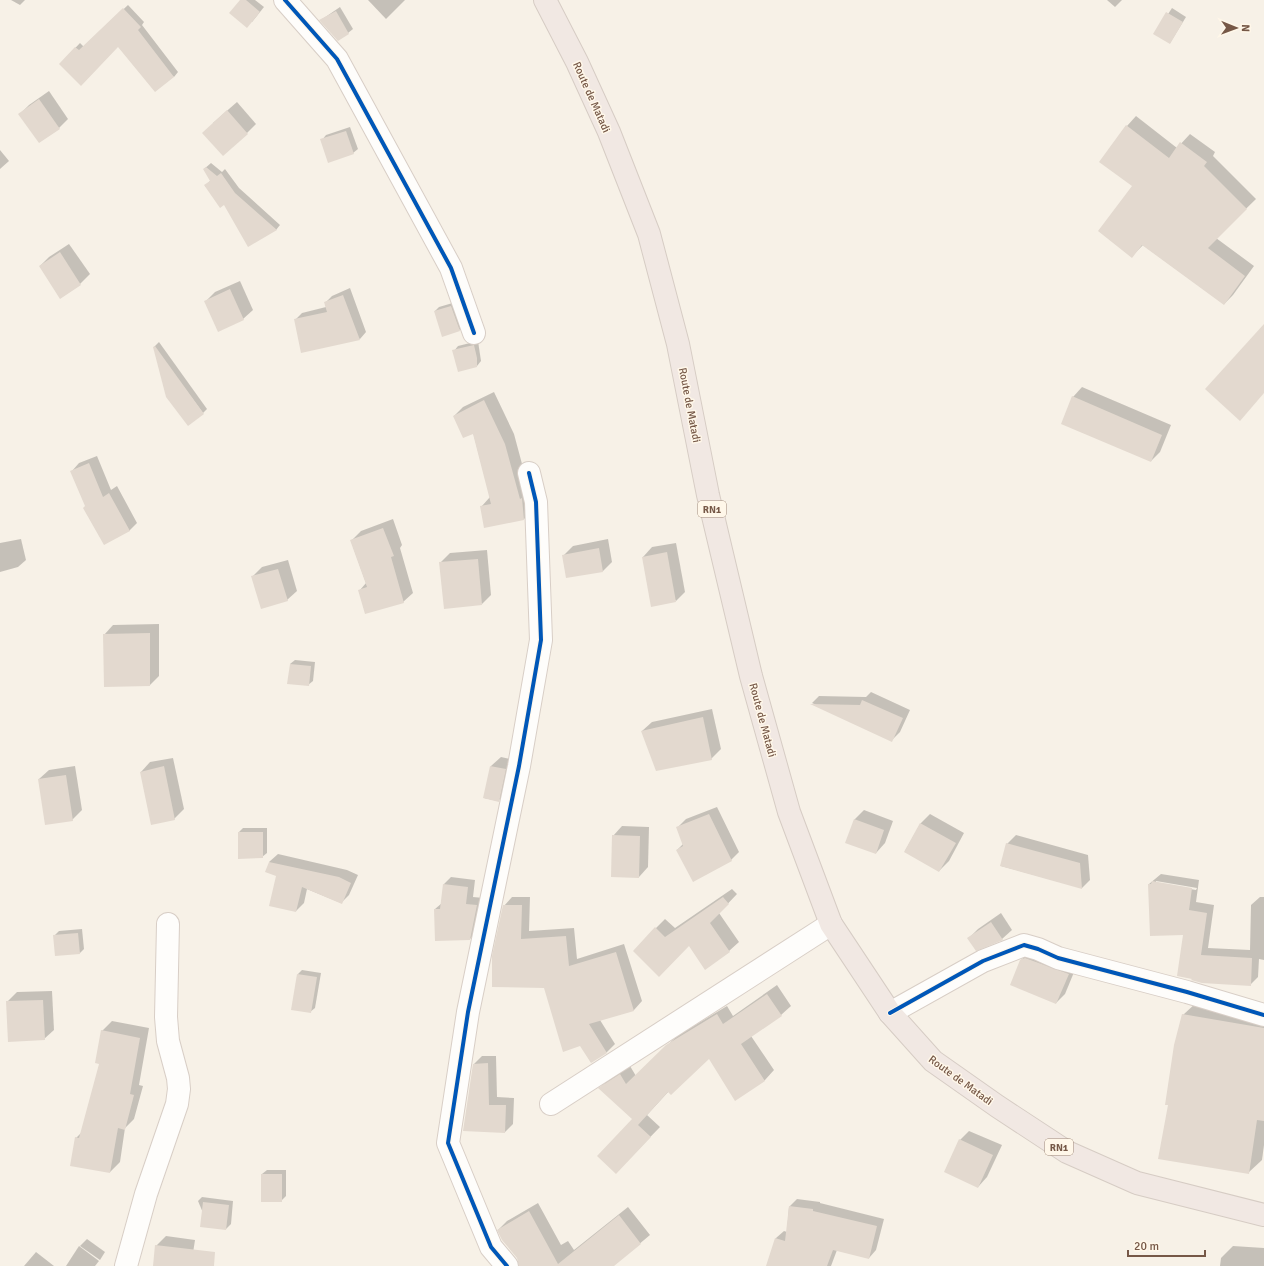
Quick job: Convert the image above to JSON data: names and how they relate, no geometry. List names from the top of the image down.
{
  "streets": {
    "highway": ["Route de Matadi", "RN1"]
  },
  "scale_bar": "20 m",
  "north": "right"
}
